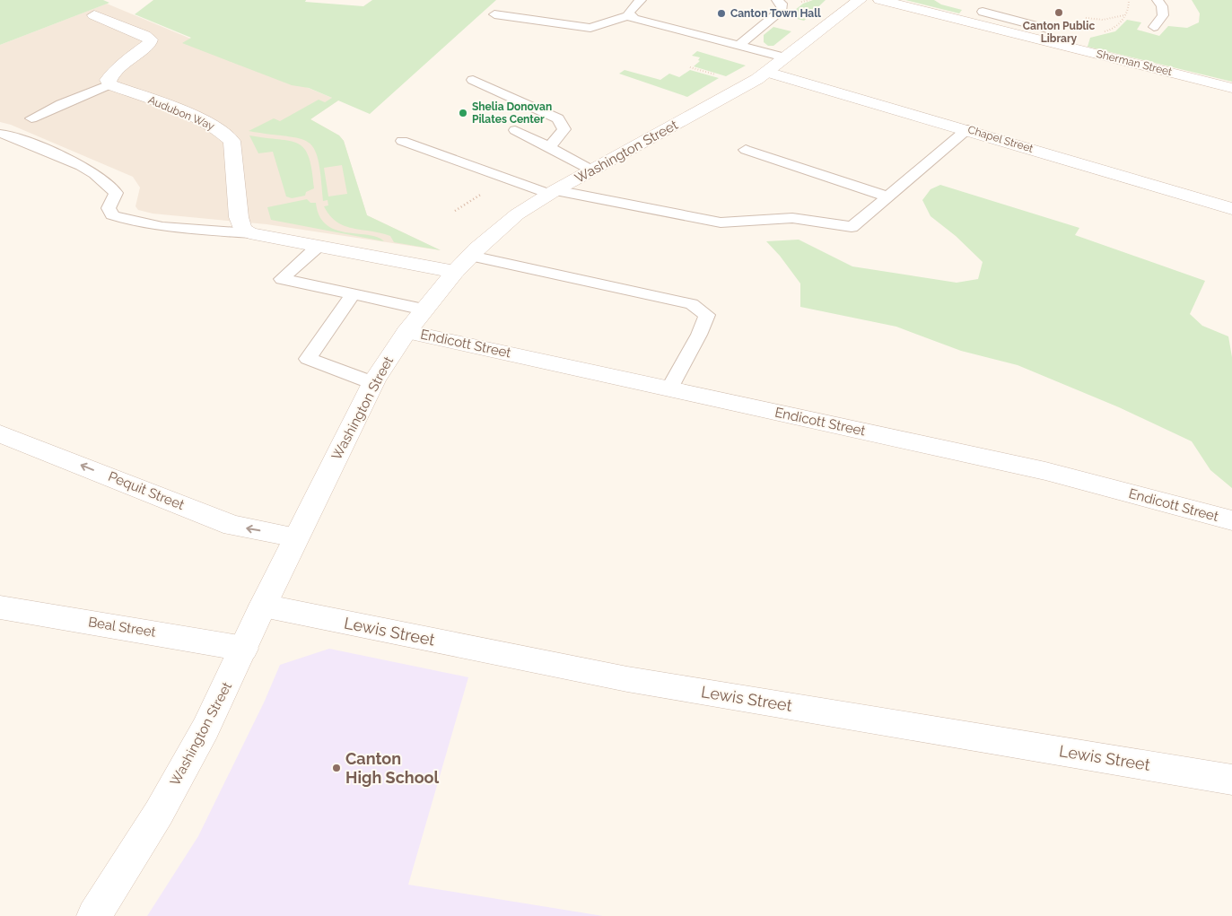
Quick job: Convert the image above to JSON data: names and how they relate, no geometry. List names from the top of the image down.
{
  "streets": {
    "street": [
      "Sherman Street",
      "Audubon Way",
      "Chapel Street",
      "Washington Street",
      "Endicott Street",
      "Pequit Street",
      "Beal Street",
      "Lewis Street"
    ]
  },
  "crossings": [
    ["Chapel Street", "Washington Street"],
    ["Washington Street", "Endicott Street"],
    ["Washington Street", "Pequit Street"],
    ["Washington Street", "Beal Street"],
    ["Washington Street", "Lewis Street"]
  ],
  "one_way": ["Pequit Street"],
  "places": [
    "Canton Public Library",
    "Canton Town Hall",
    "Shelia Donovan Pilates Center",
    "Canton High School"
  ]
}
